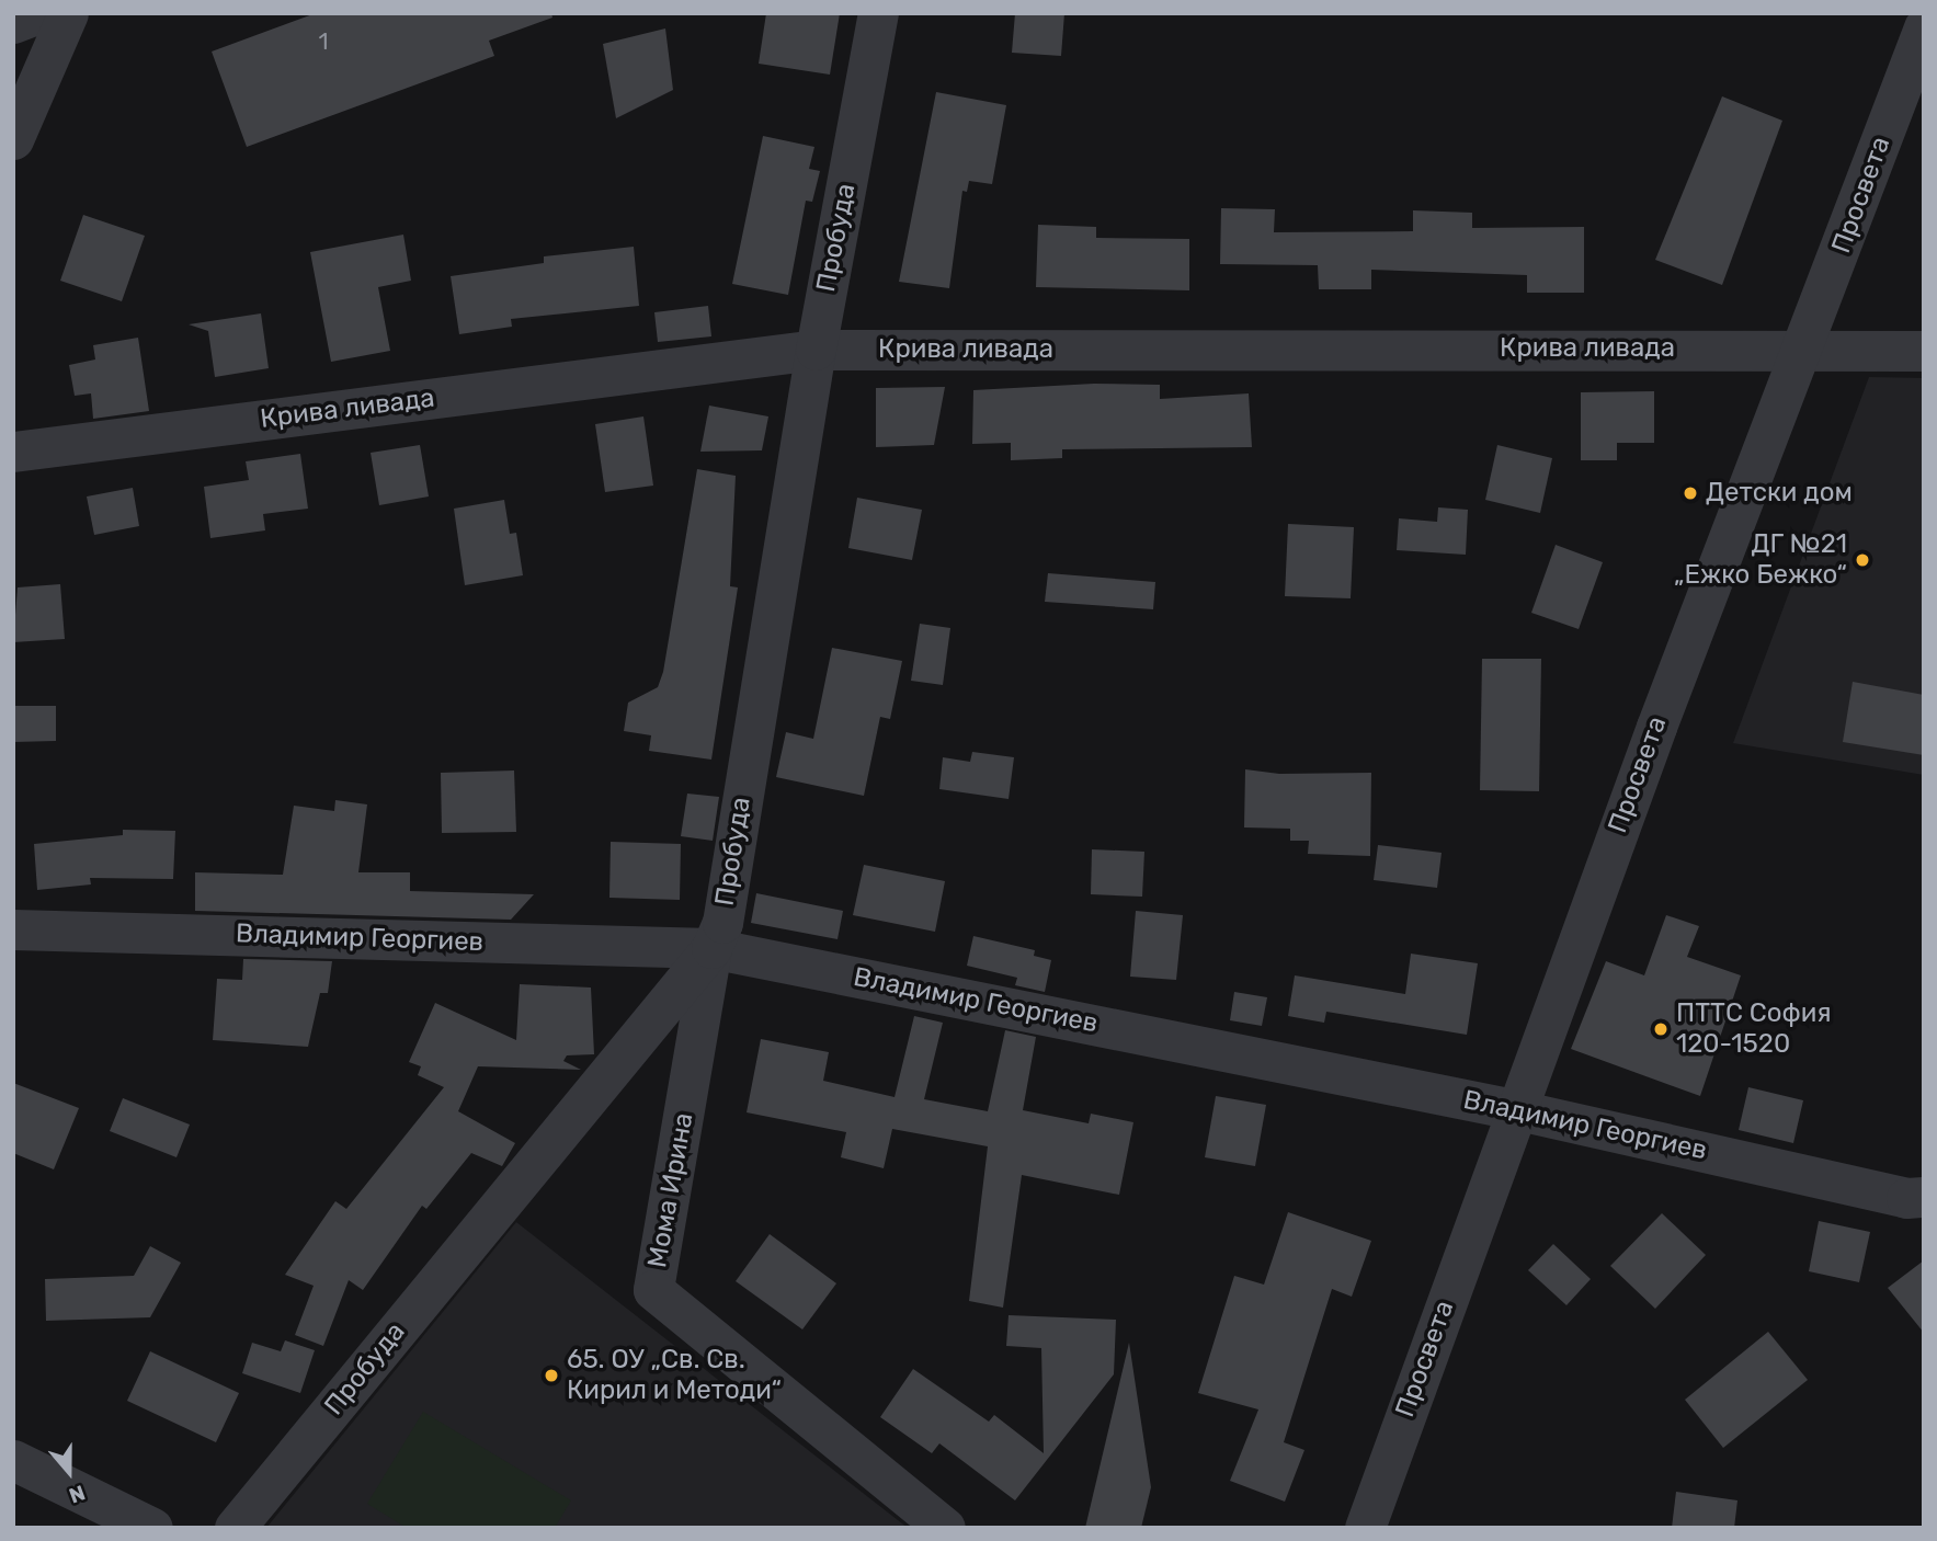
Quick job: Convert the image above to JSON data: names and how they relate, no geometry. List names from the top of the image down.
{
  "streets": {
    "street": [
      "Просвета",
      "Пробуда",
      "Крива ливада",
      "Владимир Георгиев",
      "Мома Ирина"
    ]
  },
  "crossings": [
    ["Просвета", "Крива ливада"],
    ["Просвета", "Владимир Георгиев"],
    ["Пробуда", "Крива ливада"],
    ["Пробуда", "Владимир Георгиев"],
    ["Пробуда", "Мома Ирина"],
    ["Владимир Георгиев", "Мома Ирина"]
  ],
  "places": [
    "Детски дом",
    "ДГ №21 „Ежко Бежко“",
    "ПТТС София 120-1520",
    "65. ОУ „Св. Св. Кирил и Методи“"
  ],
  "house_numbers": ["1"],
  "north": "bottom"
}
